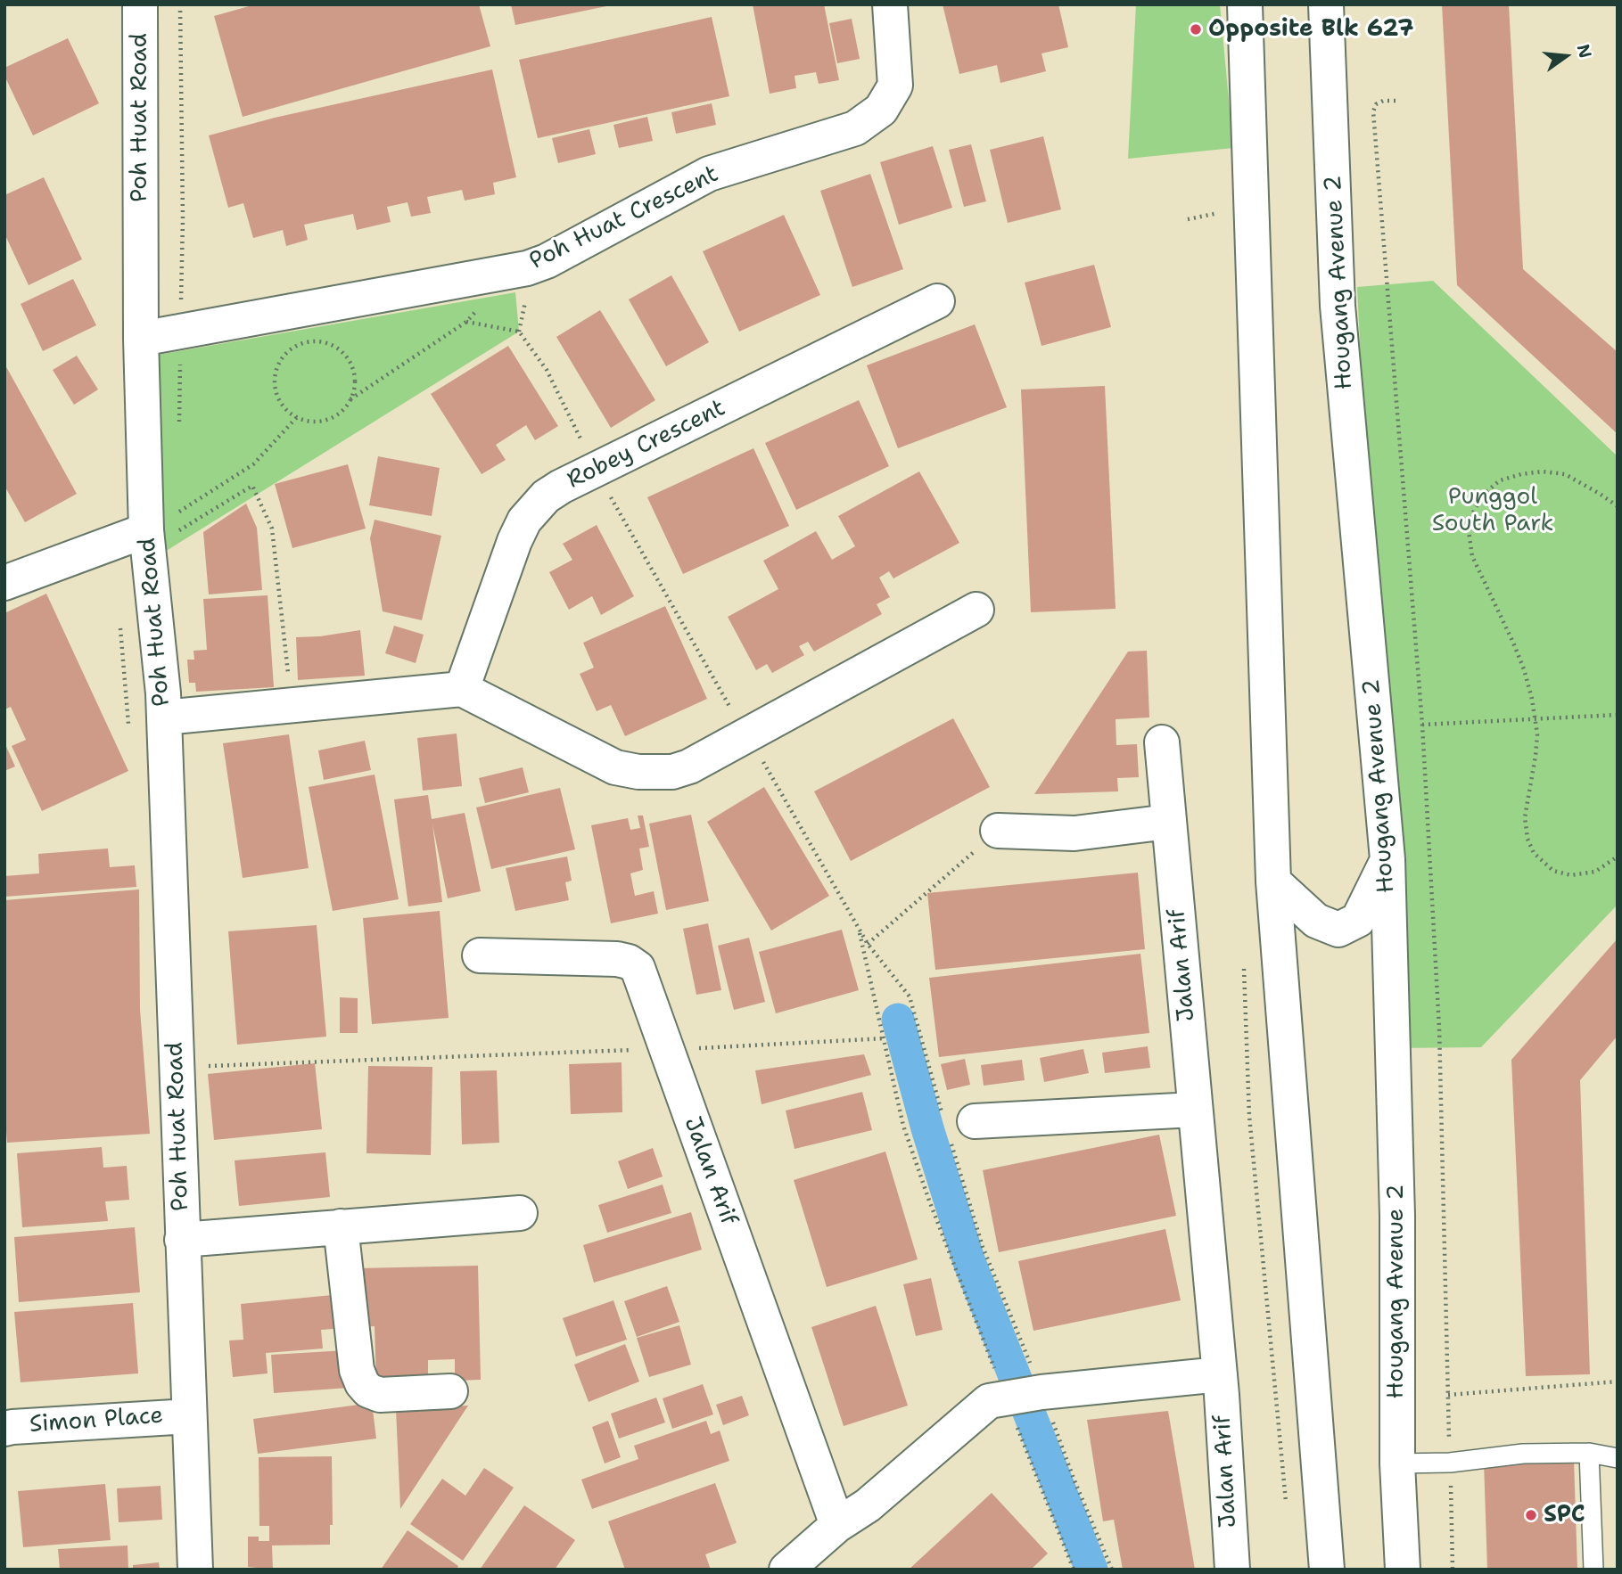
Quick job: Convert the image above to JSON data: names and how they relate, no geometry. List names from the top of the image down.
{
  "streets": {
    "main road": [
      "Poh Huat Road",
      "Poh Huat Crescent",
      "Hougang Avenue 2",
      "Robey Crescent",
      "Jalan Arif",
      "Simon Place"
    ]
  },
  "crossings": [
    ["Poh Huat Road", "Poh Huat Crescent"],
    ["Poh Huat Road", "Simon Place"]
  ],
  "parks": ["Punggol South Park"],
  "places": ["Opposite Blk 627", "SPC"],
  "north": "right"
}
